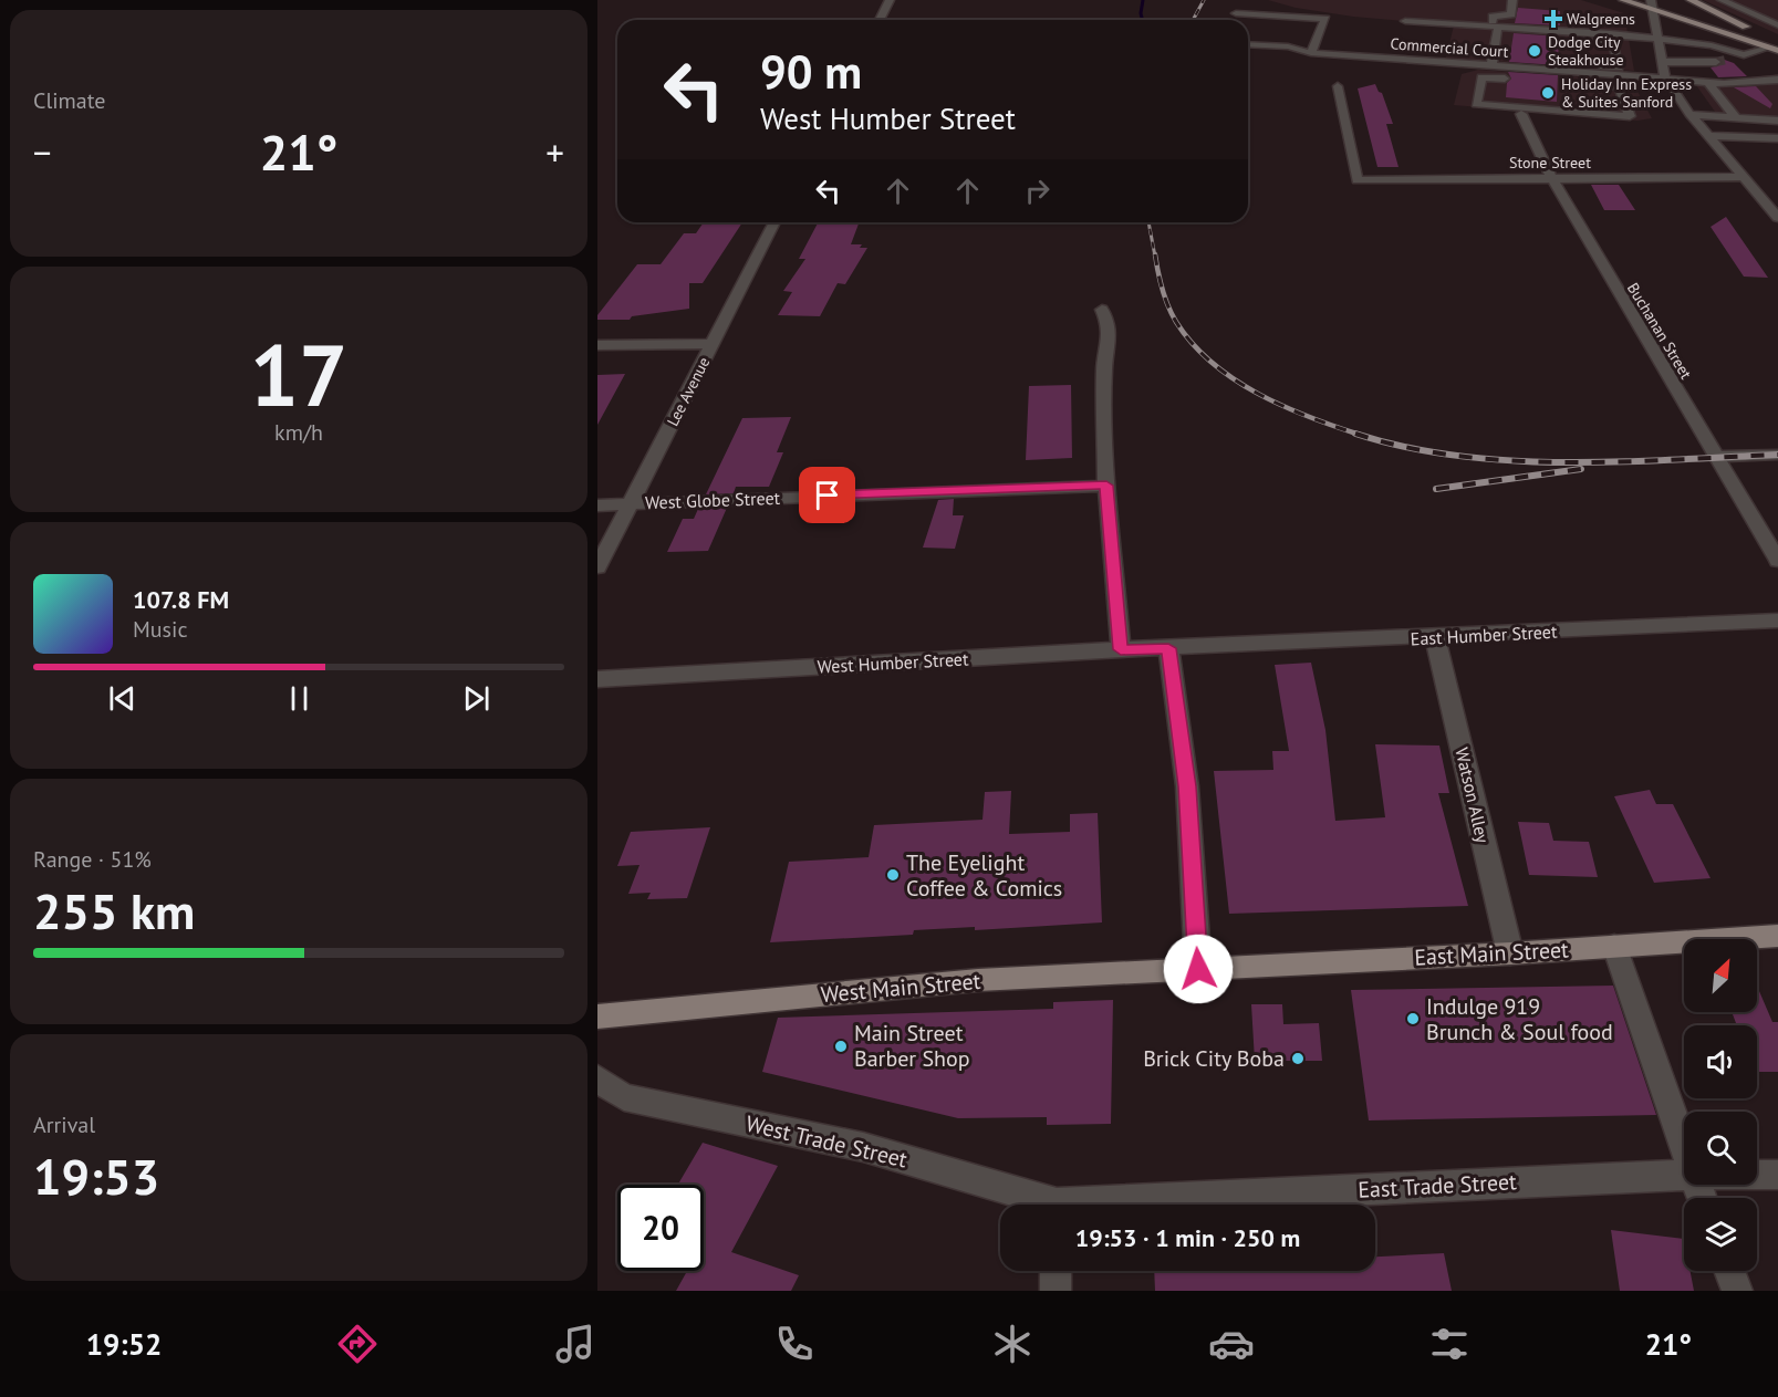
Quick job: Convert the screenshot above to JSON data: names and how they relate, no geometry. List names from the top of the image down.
{
  "streets": {
    "main road": ["East Main Street", "West Main Street"],
    "street": [
      "Commercial Court",
      "Stone Street",
      "Buchanan Street",
      "Lee Avenue",
      "West Globe Street",
      "East Humber Street",
      "West Humber Street",
      "Watson Alley",
      "West Trade Street",
      "East Trade Street"
    ]
  },
  "crossings": [
    ["Stone Street", "Buchanan Street"],
    ["Lee Avenue", "West Globe Street"],
    ["East Humber Street", "West Humber Street"],
    ["East Humber Street", "Watson Alley"],
    ["Watson Alley", "East Main Street"],
    ["East Main Street", "West Main Street"]
  ],
  "places": {
    "health": ["Walgreens"],
    "other": [
      "Dodge City Steakhouse",
      "Holiday Inn Express & Suites Sanford",
      "The Eyelight Coffee & Comics",
      "Indulge 919 Brunch & Soul food",
      "Main Street Barber Shop",
      "Brick City Boba"
    ]
  },
  "north": "top right",
  "page": {
    "tile": [
      "Climate",
      ["17", "km/h"],
      ["Range · 51%", "255 km"],
      ["Arrival", "19:53"]
    ],
    "turn": ["90 m", "West Humber Street"],
    "heat": ["−", "21°", "+"],
    "song": ["107.8 FM", "Music"],
    "limit": "20",
    "trip": "19:53 · 1 min · 250 m",
    "tabs": ["19:52", "21°"]
  }
}
